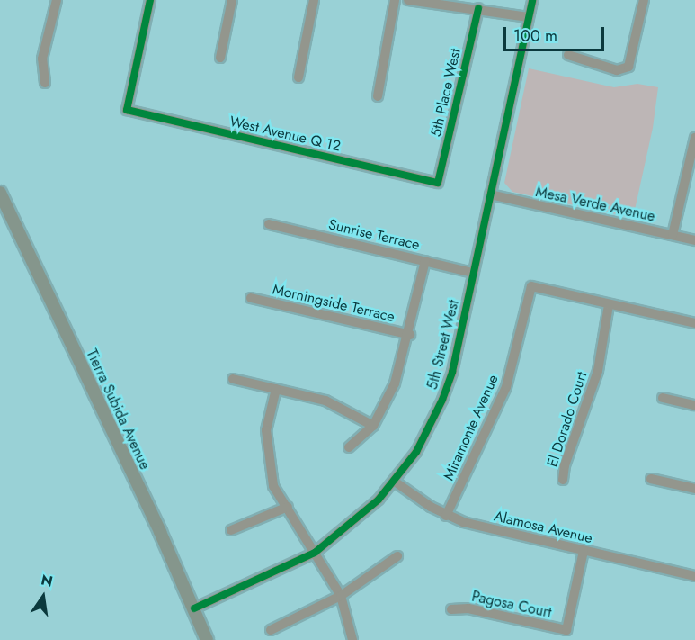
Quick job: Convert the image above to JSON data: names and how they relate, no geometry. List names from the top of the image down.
{
  "streets": {
    "main road": ["Tierra Subida Avenue"],
    "street": [
      "5th Place West",
      "West Avenue Q 12",
      "Mesa Verde Avenue",
      "Sunrise Terrace",
      "Morningside Terrace",
      "5th Street West",
      "El Dorado Court",
      "Miramonte Avenue",
      "Alamosa Avenue",
      "Pagosa Court"
    ]
  },
  "crossings": [
    ["5th Place West", "West Avenue Q 12"],
    ["Mesa Verde Avenue", "5th Street West"],
    ["Sunrise Terrace", "5th Street West"],
    ["5th Street West", "Tierra Subida Avenue"],
    ["5th Street West", "Alamosa Avenue"],
    ["El Dorado Court", "Miramonte Avenue"],
    ["Miramonte Avenue", "Alamosa Avenue"],
    ["Alamosa Avenue", "Pagosa Court"]
  ],
  "scale_bar": "100 m",
  "north": "top"
}
